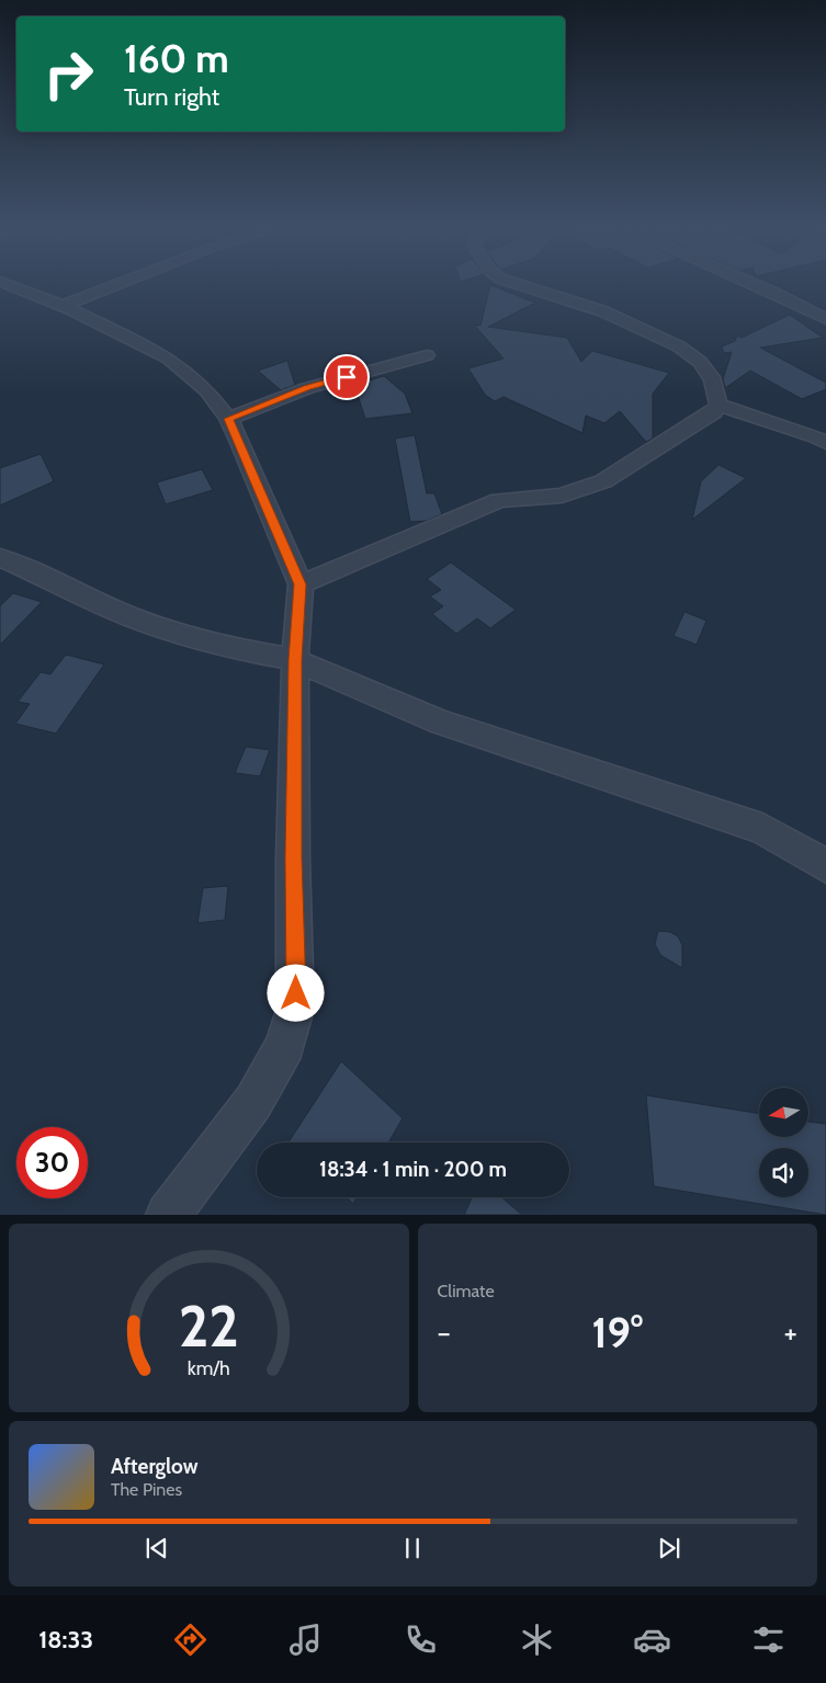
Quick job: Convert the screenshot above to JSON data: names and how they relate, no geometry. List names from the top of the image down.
{
  "north": "left",
  "page": {
    "turn": ["160 m", "Turn right"],
    "limit": "30",
    "trip": "18:34 · 1 min · 200 m",
    "tile": "Climate",
    "heat": ["−", "19°", "+"],
    "song": ["Afterglow", "The Pines"],
    "tabs": "18:33",
    "gauge": ["22", "km/h"]
  }
}
